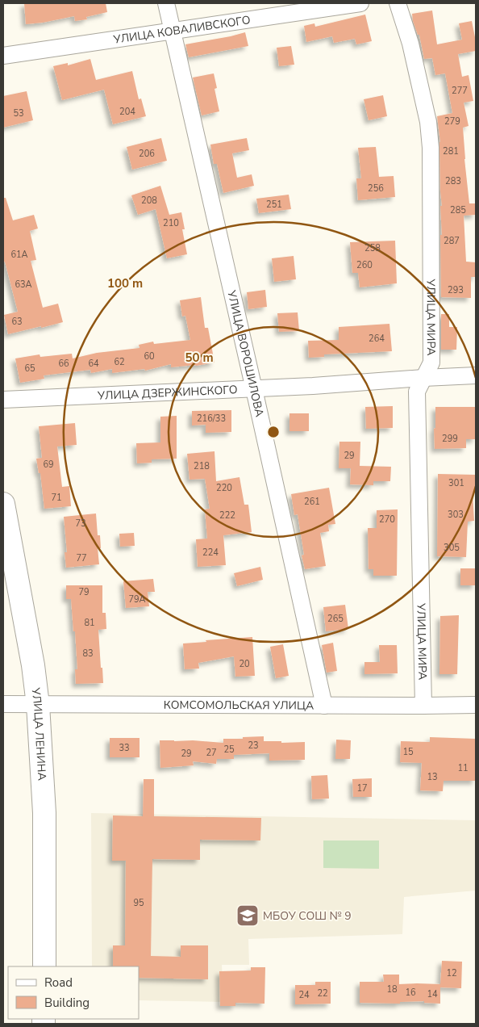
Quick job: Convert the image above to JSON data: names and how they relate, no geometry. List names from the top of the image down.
{
  "streets": {
    "street": [
      "УЛИЦА КОВАЛИВСКОГО",
      "УЛИЦА МИРА",
      "УЛИЦА ВОРОШИЛОВА",
      "УЛИЦА ДЗЕРЖИНСКОГО",
      "КОМСОМОЛЬСКАЯ УЛИЦА",
      "УЛИЦА ЛЕНИНА"
    ]
  },
  "crossings": [
    ["УЛИЦА КОВАЛИВСКОГО", "УЛИЦА ВОРОШИЛОВА"],
    ["УЛИЦА МИРА", "УЛИЦА ДЗЕРЖИНСКОГО"],
    ["УЛИЦА МИРА", "КОМСОМОЛЬСКАЯ УЛИЦА"],
    ["УЛИЦА ВОРОШИЛОВА", "УЛИЦА ДЗЕРЖИНСКОГО"],
    ["УЛИЦА ВОРОШИЛОВА", "КОМСОМОЛЬСКАЯ УЛИЦА"],
    ["КОМСОМОЛЬСКАЯ УЛИЦА", "УЛИЦА ЛЕНИНА"]
  ],
  "places": {
    "school or university": ["МБОУ СОШ № 9"]
  },
  "house_numbers": [
    "277",
    "204",
    "53",
    "279",
    "281",
    "206",
    "283",
    "256",
    "208",
    "251",
    "285",
    "210",
    "287",
    "258",
    "61А",
    "260",
    "63А",
    "293",
    "63",
    "264",
    "60",
    "62",
    "66",
    "64",
    "65",
    "216/33",
    "299",
    "29",
    "69",
    "218",
    "301",
    "220",
    "71",
    "261",
    "303",
    "222",
    "270",
    "73",
    "305",
    "224",
    "77",
    "79",
    "79А",
    "265",
    "81",
    "83",
    "20",
    "23",
    "33",
    "25",
    "15",
    "27",
    "29",
    "11",
    "13",
    "17",
    "95",
    "12",
    "18",
    "16",
    "22",
    "14",
    "24"
  ],
  "legend": ["Road", "Building"],
  "rings": ["100 m", "50 m"]
}
